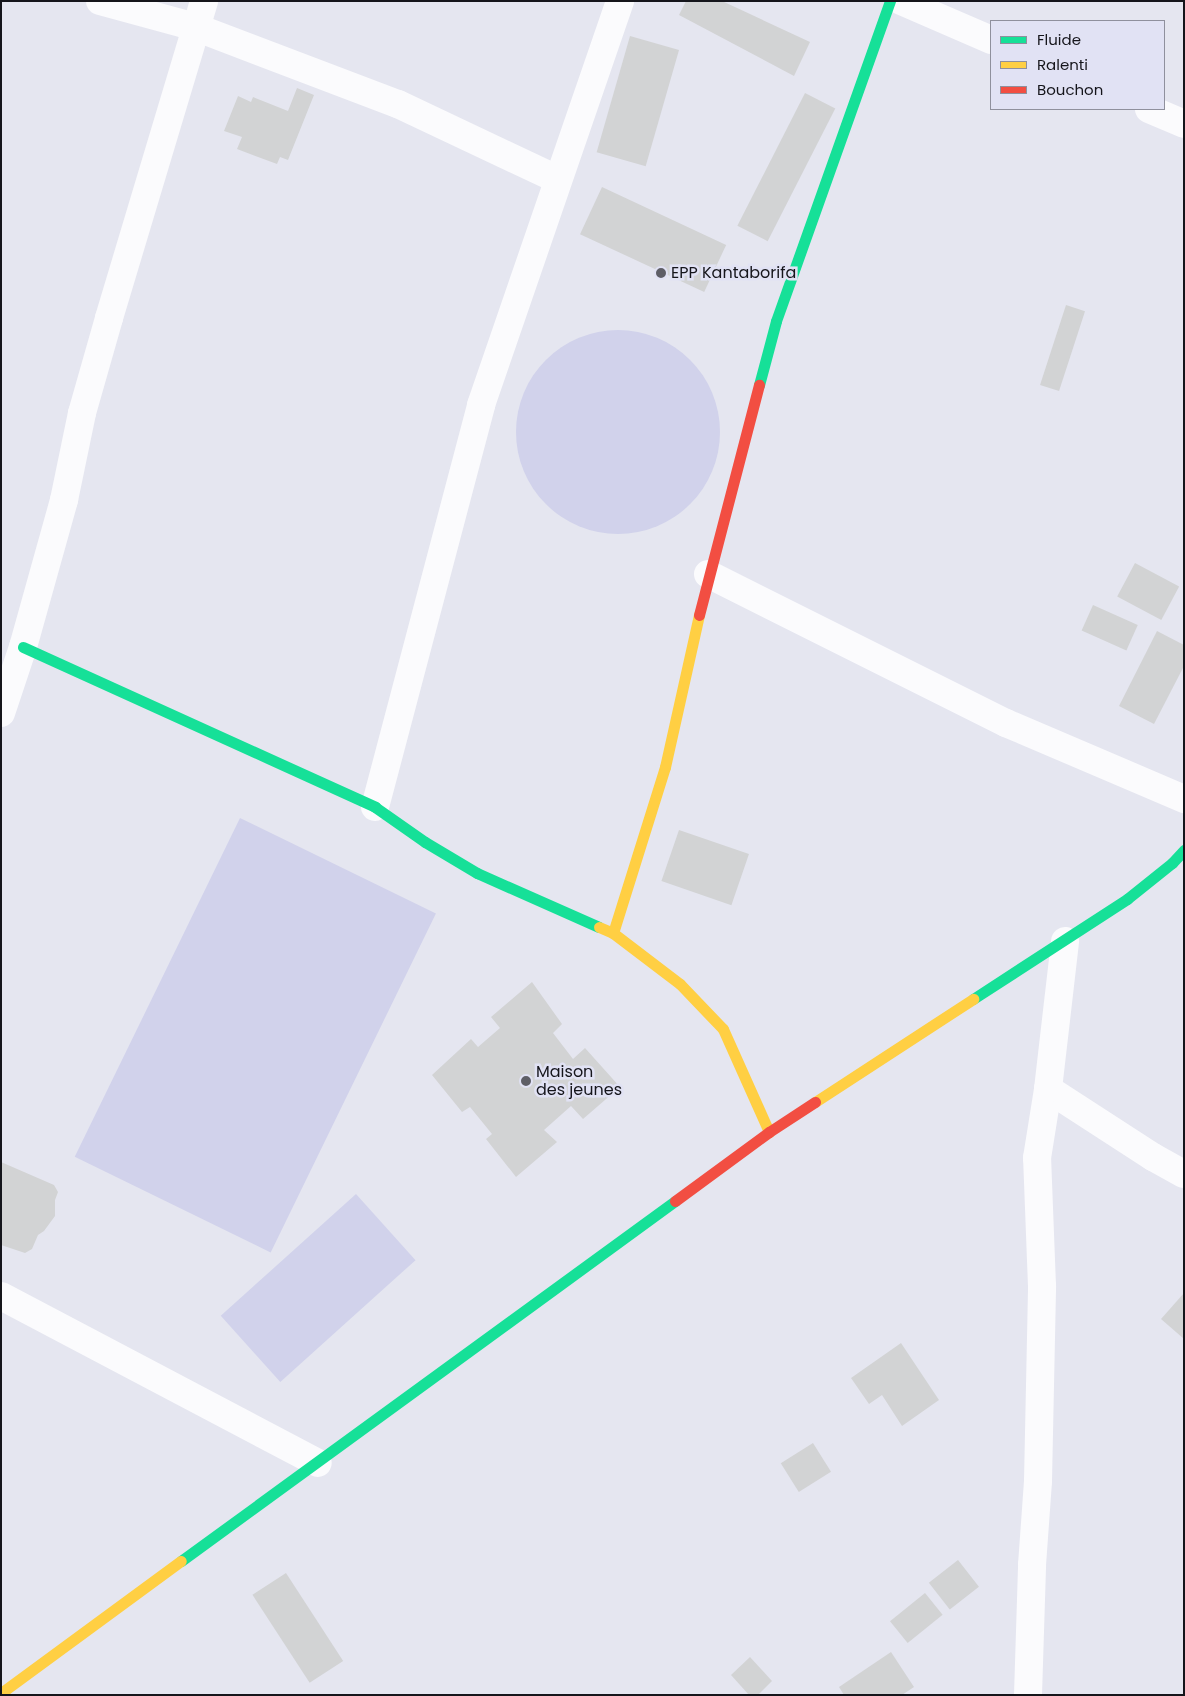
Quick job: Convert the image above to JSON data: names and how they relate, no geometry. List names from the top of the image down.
{
  "places": ["EPP Kantaborifa", "Maison des jeunes"],
  "legend": ["Fluide", "Ralenti", "Bouchon"]
}
